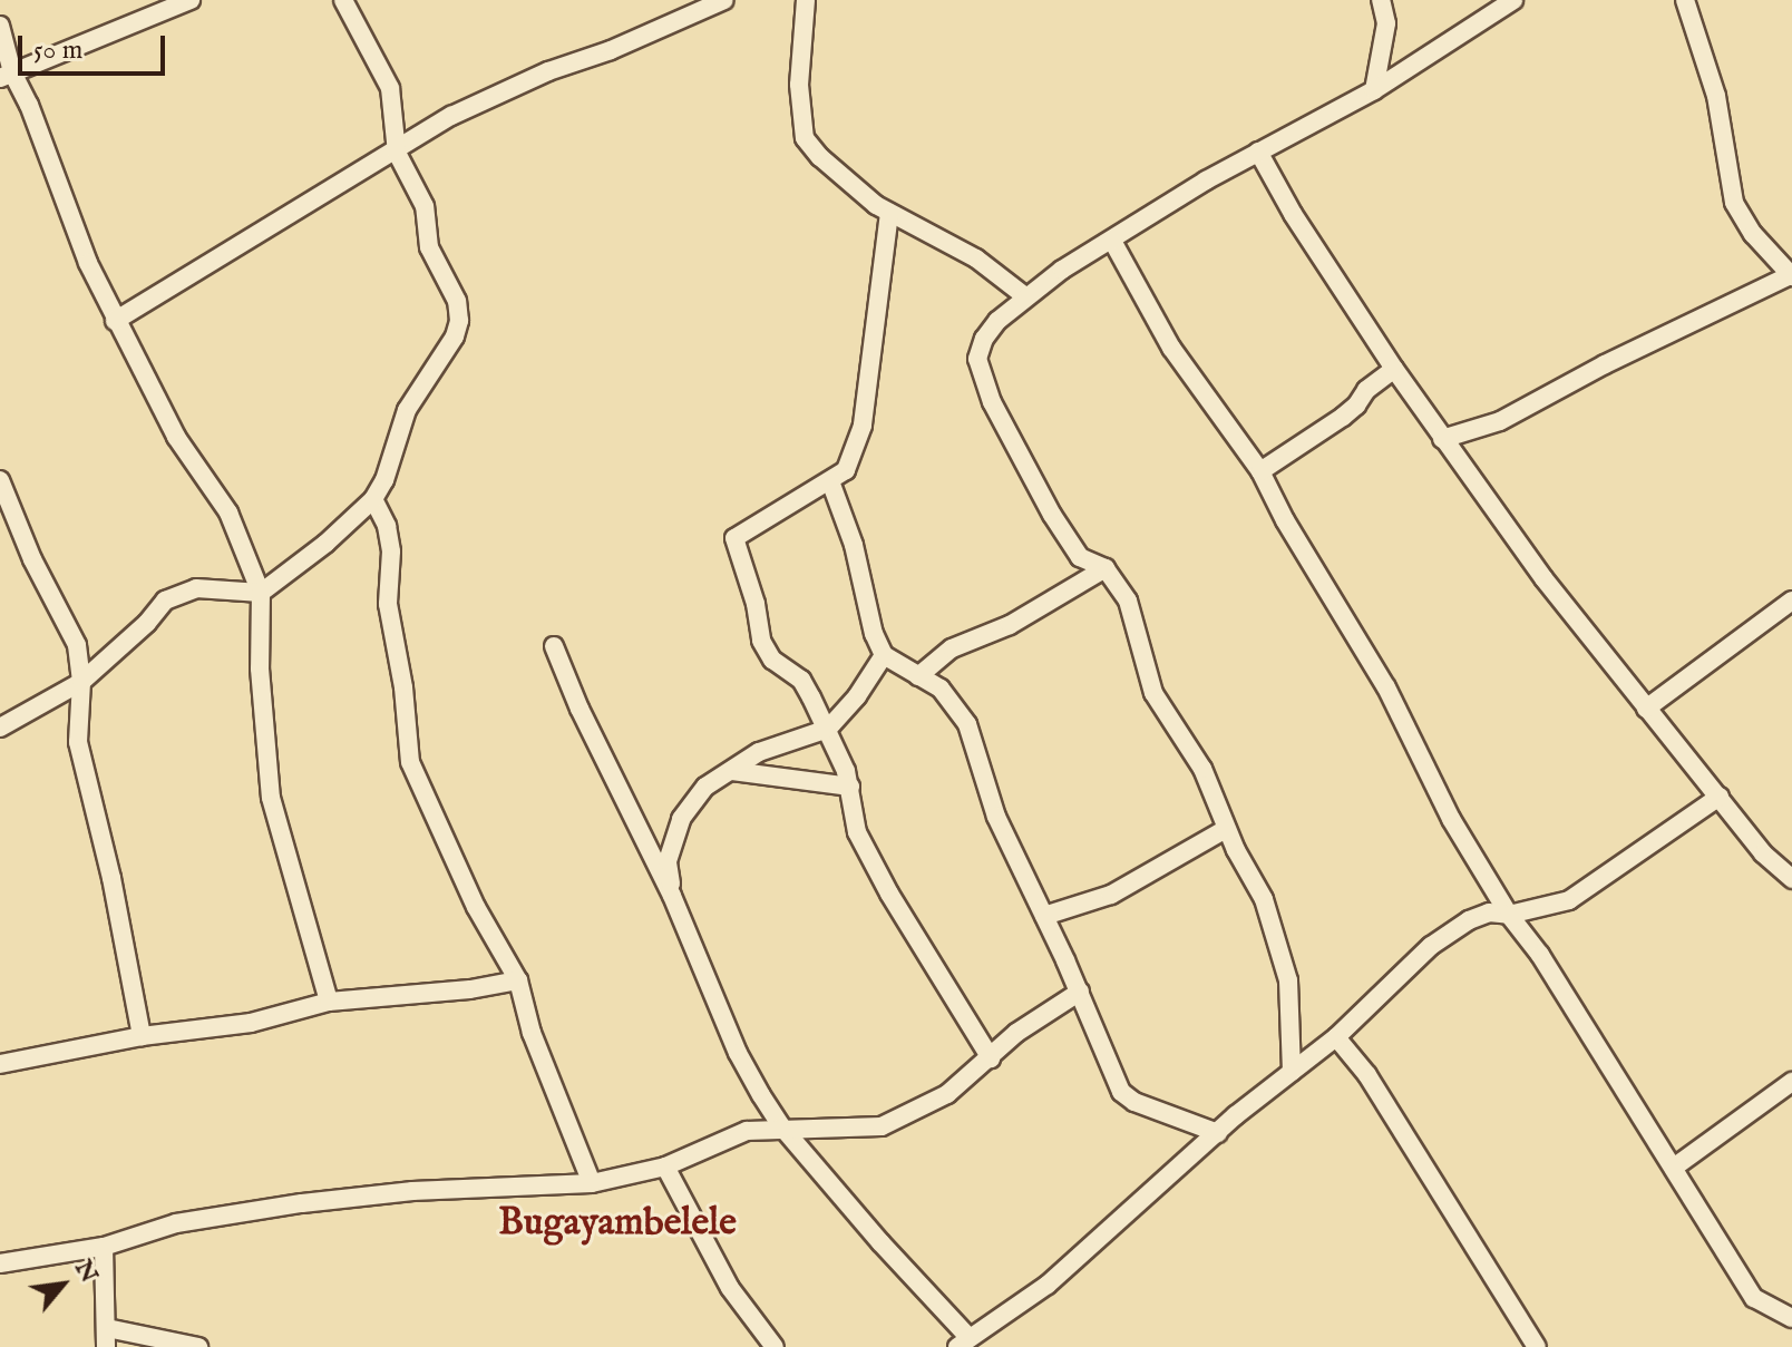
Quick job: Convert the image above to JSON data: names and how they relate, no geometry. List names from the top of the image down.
{
  "districts": ["Bugayambelele"],
  "scale_bar": "50 m",
  "north": "top right"
}
